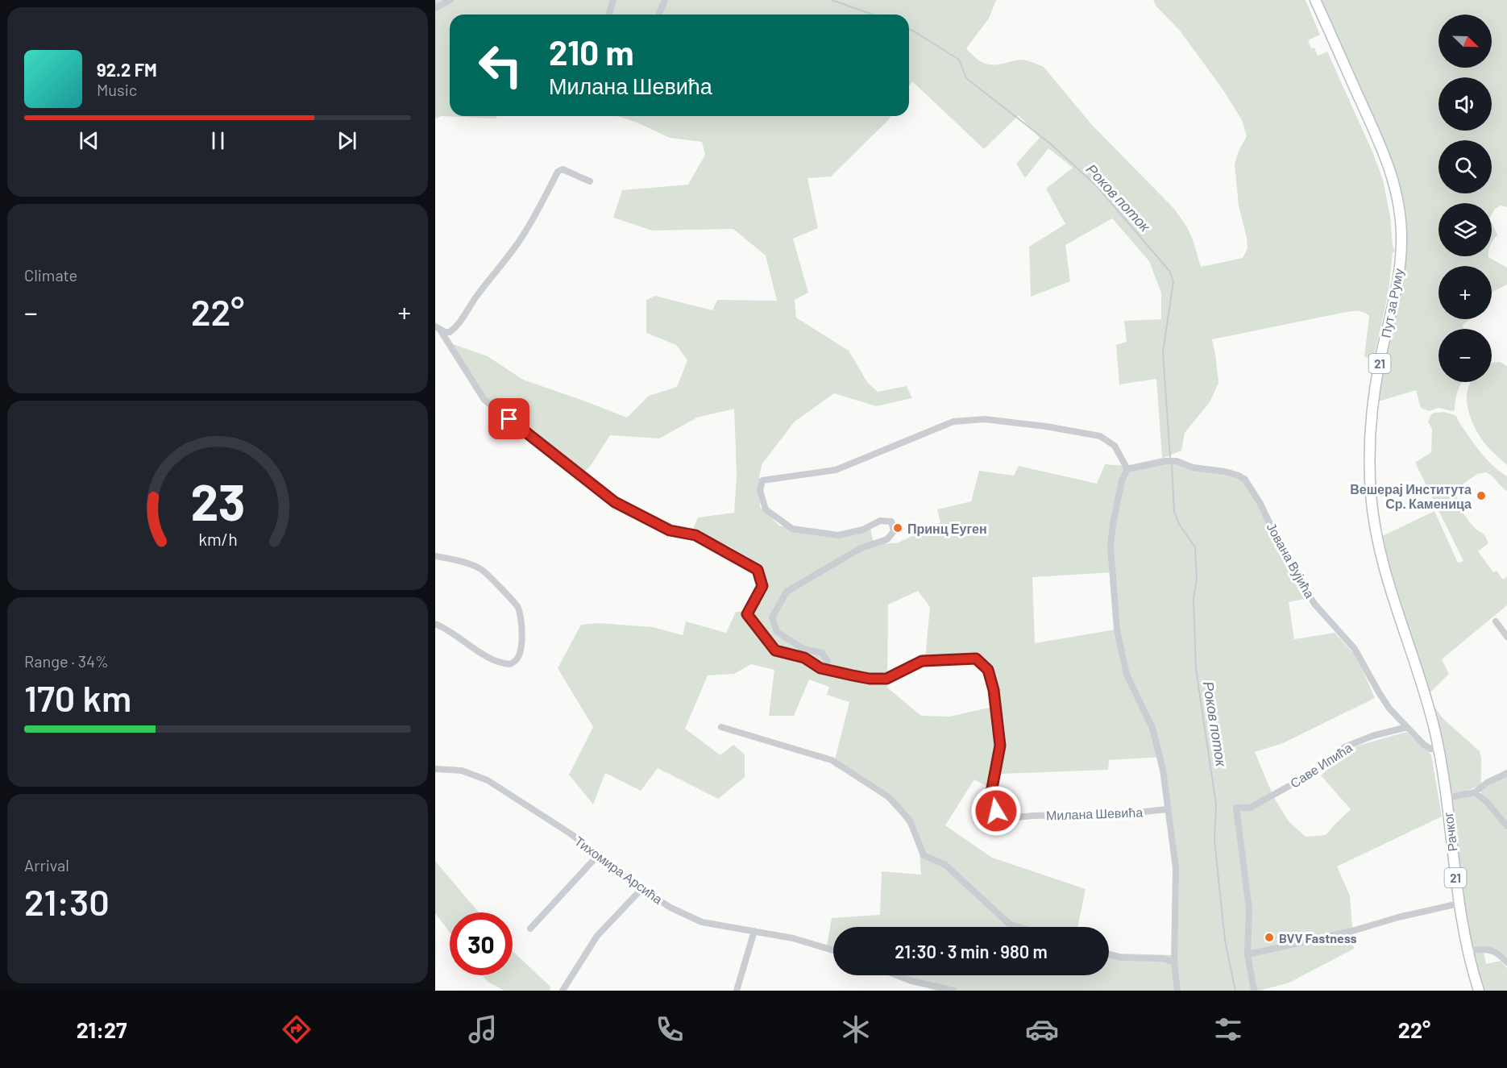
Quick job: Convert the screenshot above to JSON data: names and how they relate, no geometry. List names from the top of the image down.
{
  "streets": {
    "main road": ["Пут за Руму", "21", "Рачког"],
    "street": [
      "Јована Вујића",
      "Саве Ипића",
      "Милана Шевића",
      "Тихомира Арсића"
    ]
  },
  "crossings": [
    ["Пут за Руму", "Рачког"],
    ["Јована Вујића", "Саве Ипића"],
    ["Јована Вујића", "Рачког"]
  ],
  "water": ["Роков поток"],
  "places": ["Вешерај Института Ср. Каменица", "Принц Еуген", "BVV Fastness"],
  "north": "bottom right",
  "page": {
    "map_buttons": ["+", "−"],
    "turn": ["210 m", "Милана Шевића"],
    "song": ["92.2 FM", "Music"],
    "tile": [
      "Climate",
      ["Range · 34%", "170 km"],
      ["Arrival", "21:30"]
    ],
    "heat": ["−", "22°", "+"],
    "limit": "30",
    "trip": "21:30 · 3 min · 980 m",
    "tabs": ["21:27", "22°"],
    "gauge": ["23", "km/h"]
  }
}
